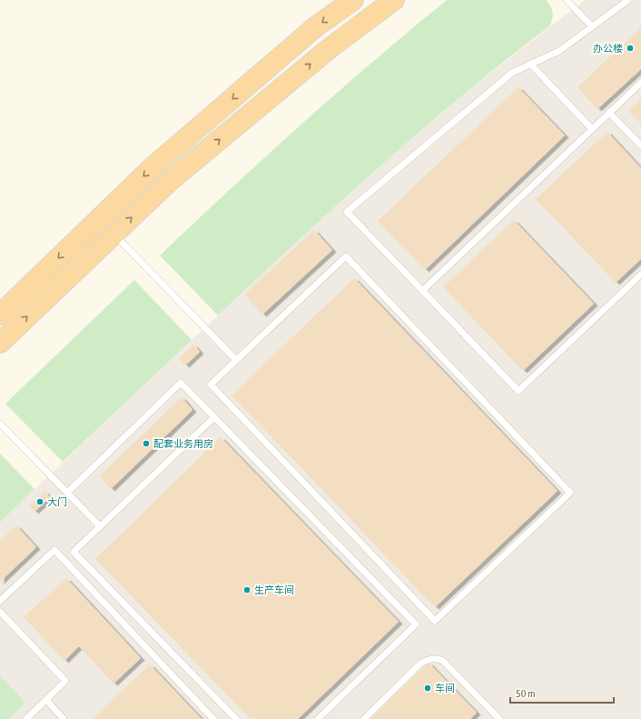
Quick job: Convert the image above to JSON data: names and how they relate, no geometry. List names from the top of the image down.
{
  "places": [
    "办公楼",
    "配套业务用房",
    "大门",
    "生产车间",
    "车间"
  ],
  "scale_bar": "50 m"
}
